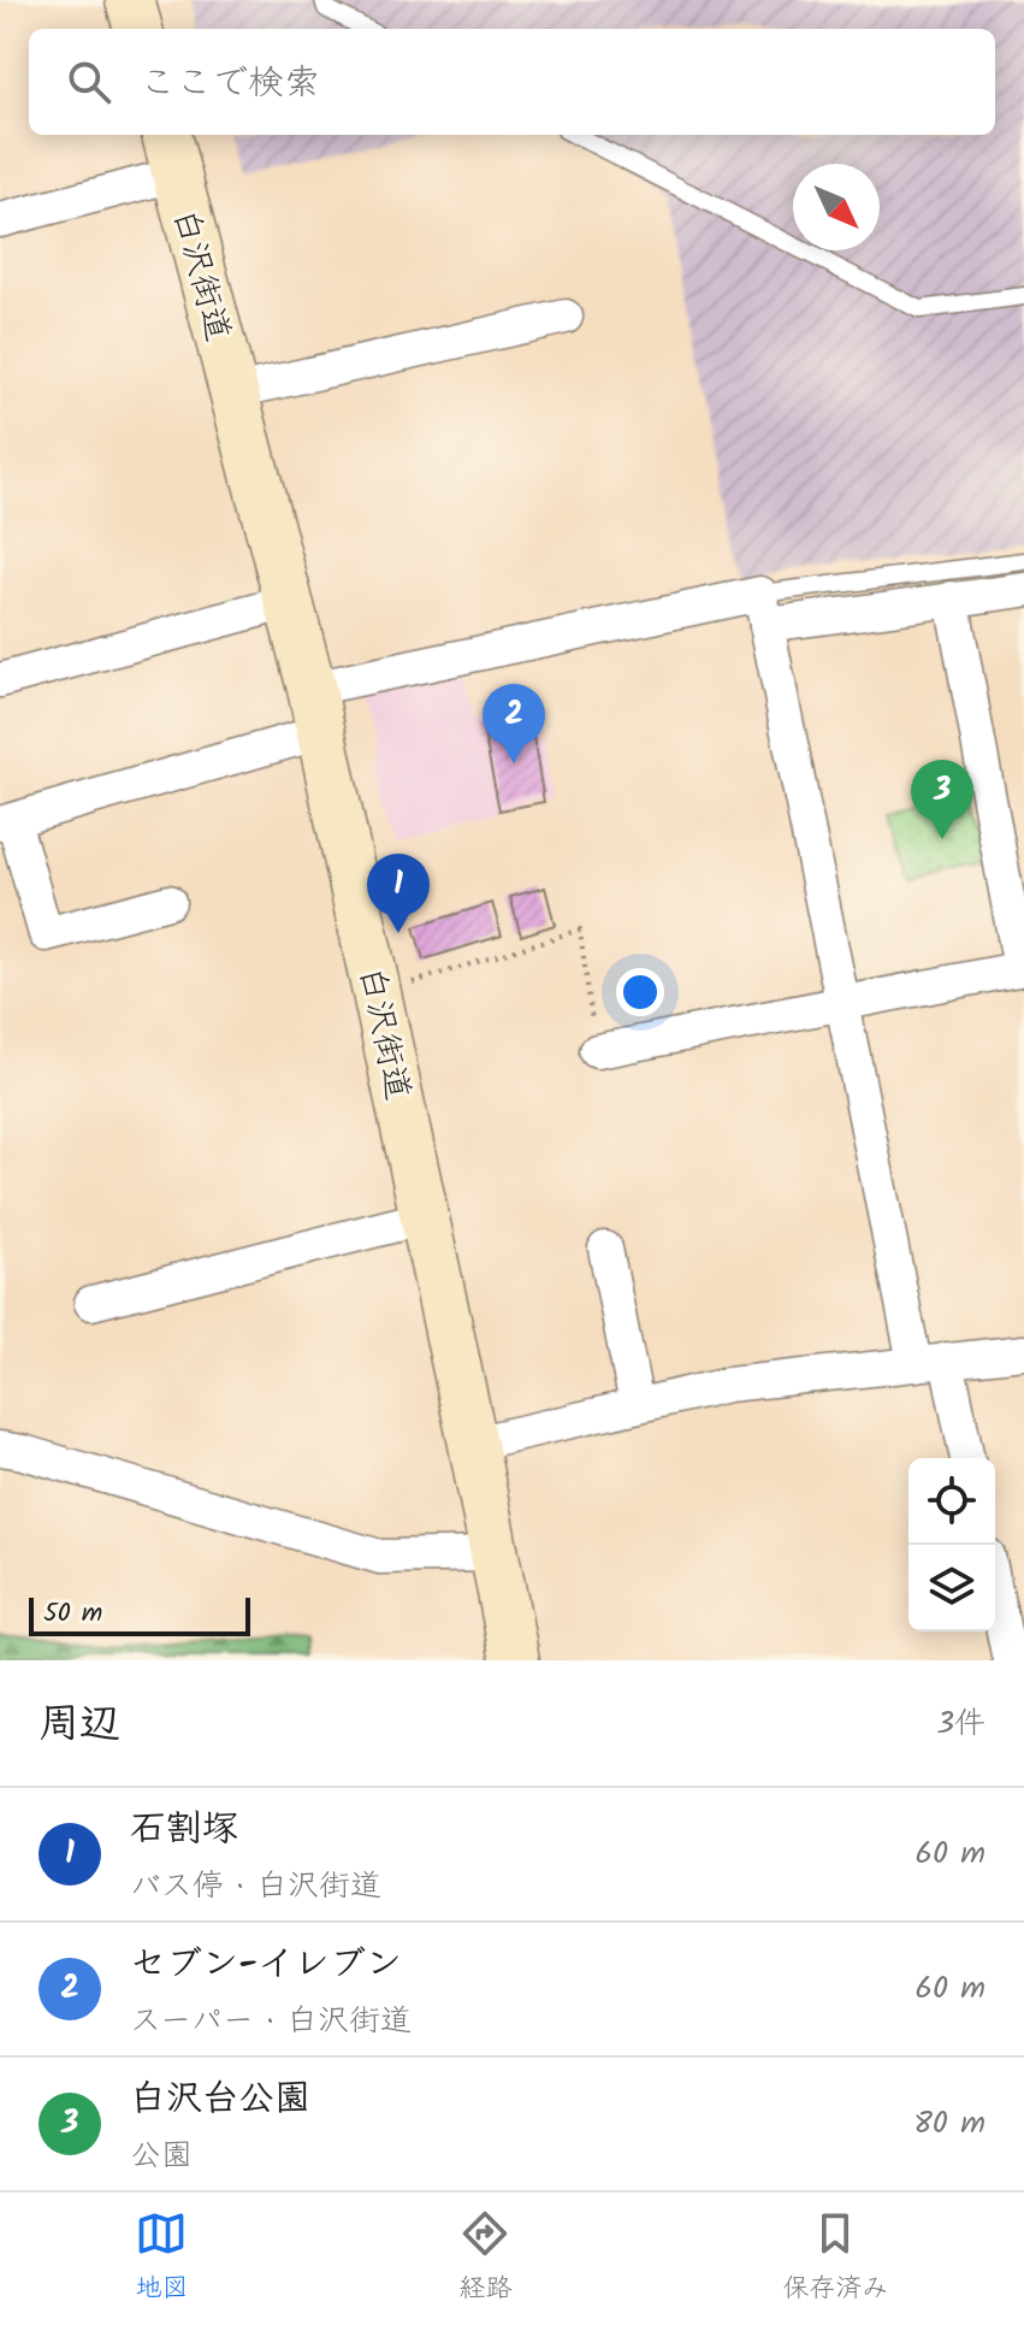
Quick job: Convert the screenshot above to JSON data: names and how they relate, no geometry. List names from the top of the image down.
{
  "streets": {
    "main road": ["白沢街道"]
  },
  "scale_bar": "50 m",
  "north": "bottom right",
  "page": {
    "search": "ここで検索",
    "pins": ["2", "3", "1"],
    "scale": "50 m",
    "heading": ["周辺", "3件"],
    "list": [
      {
        "mark": "1",
        "name": "石割塚",
        "note": "バス停 · 白沢街道",
        "value": "60 m"
      },
      {
        "mark": "2",
        "name": "セブン-イレブン",
        "note": "スーパー · 白沢街道",
        "value": "60 m"
      },
      {
        "mark": "3",
        "name": "白沢台公園",
        "note": "公園",
        "value": "80 m"
      }
    ],
    "nav": ["地図", "経路", "保存済み"]
  }
}
